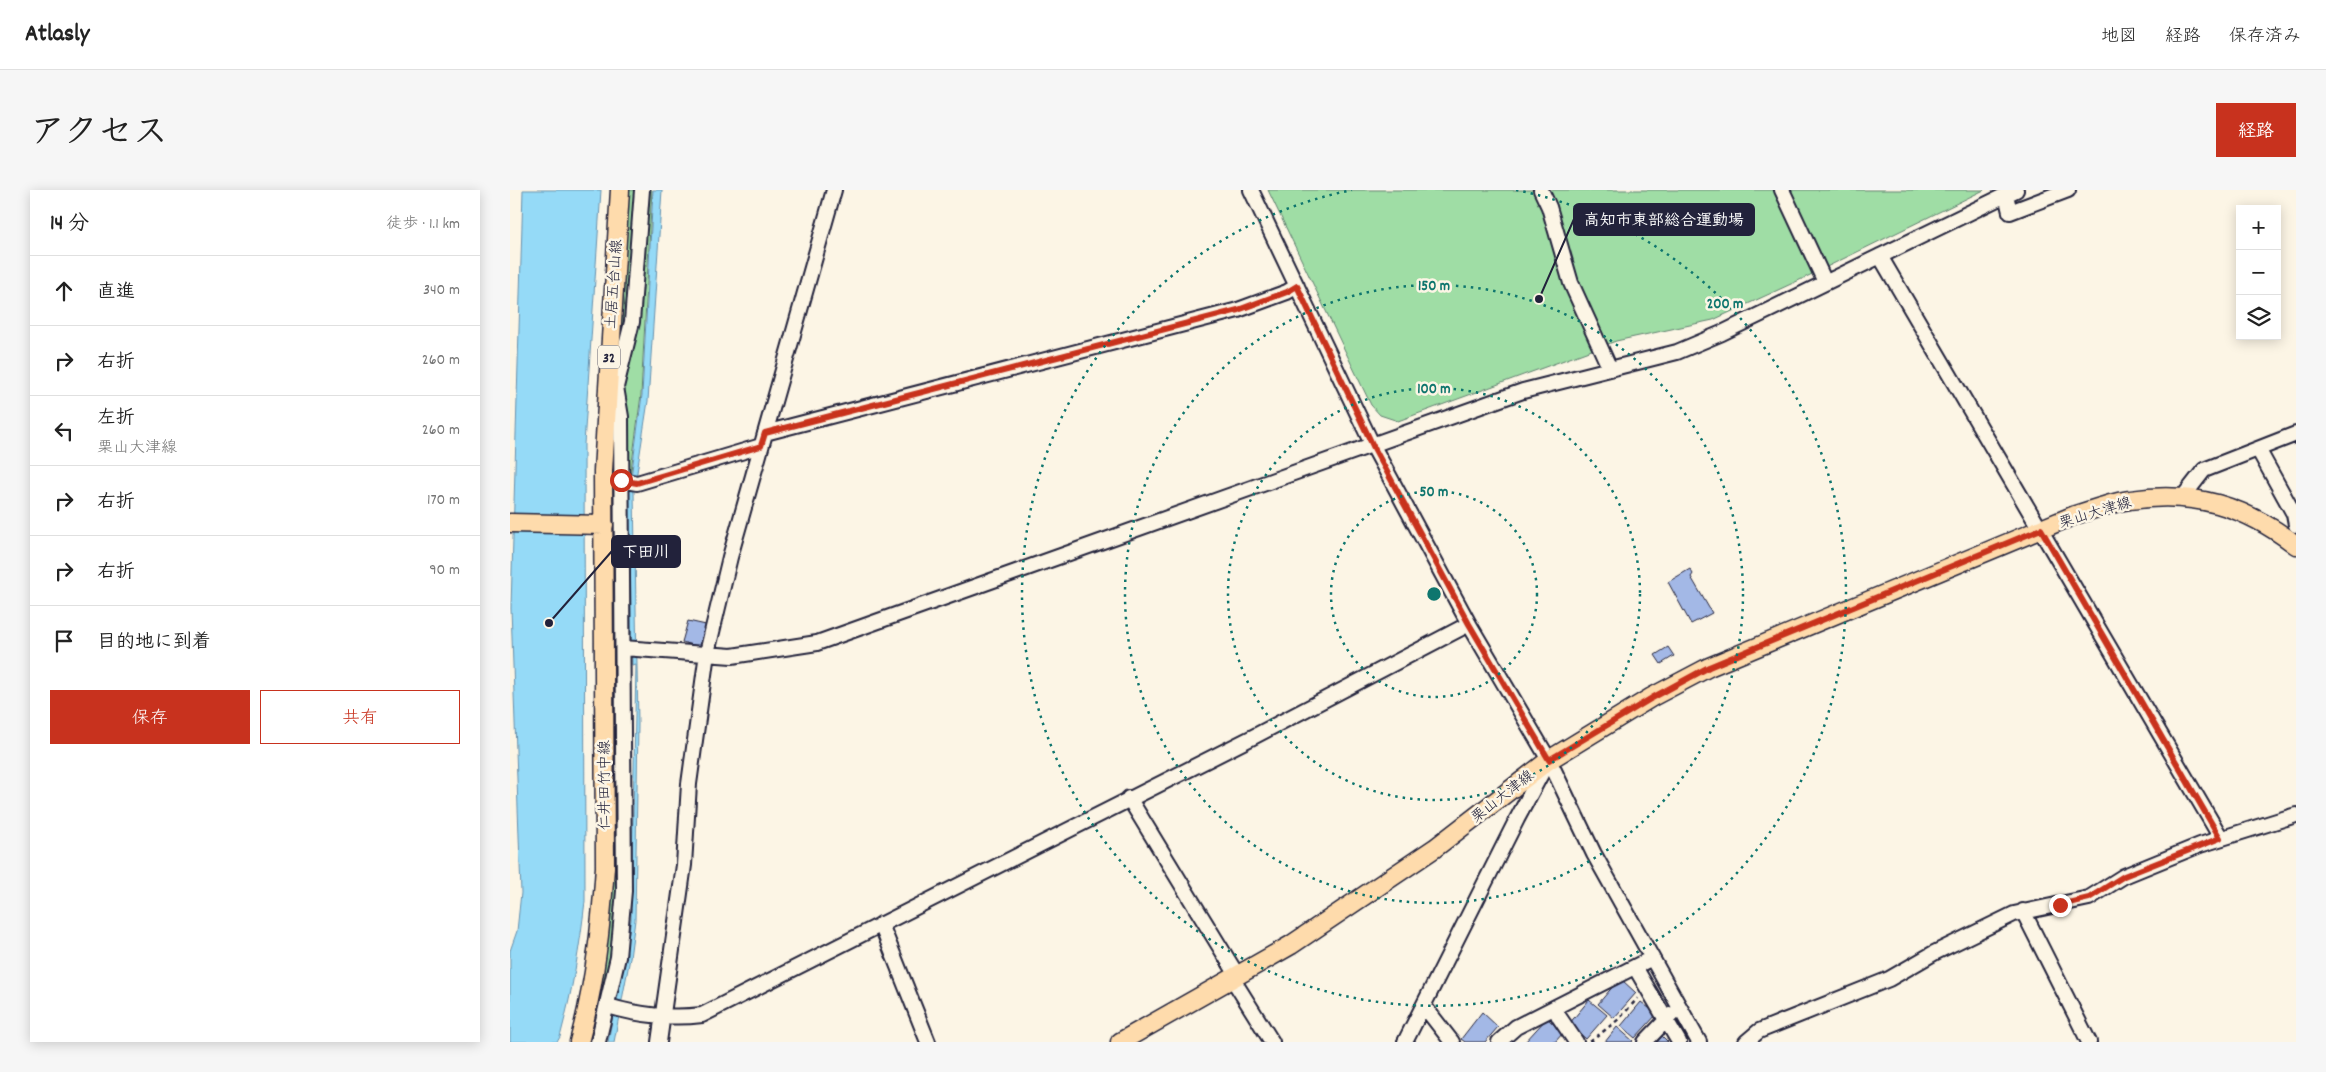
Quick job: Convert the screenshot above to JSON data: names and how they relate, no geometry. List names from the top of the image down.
{
  "streets": {
    "main road": [
      "土居五台山線",
      "32",
      "栗山大津線",
      "仁井田竹中線"
    ]
  },
  "crossings": [
    ["土居五台山線", "仁井田竹中線"]
  ],
  "places": ["高知市東部総合運動場", "下田川"],
  "page": {
    "header": "Atlasly",
    "nav": ["地図", "経路", "保存済み"],
    "title": "アクセス",
    "buttons": [
      "経路",
      ["保存", "共有"]
    ],
    "heading": ["14 分", "徒歩 · 1.1 km"],
    "map_buttons": ["+", "−"],
    "list": [
      ["直進", "340 m"],
      ["右折", "260 m"],
      ["左折", "栗山大津線", "260 m"],
      ["右折", "170 m"],
      ["右折", "90 m"],
      "目的地に到着"
    ]
  },
  "rings": [
    "150 m",
    "200 m",
    "100 m",
    "50 m"
  ]
}
